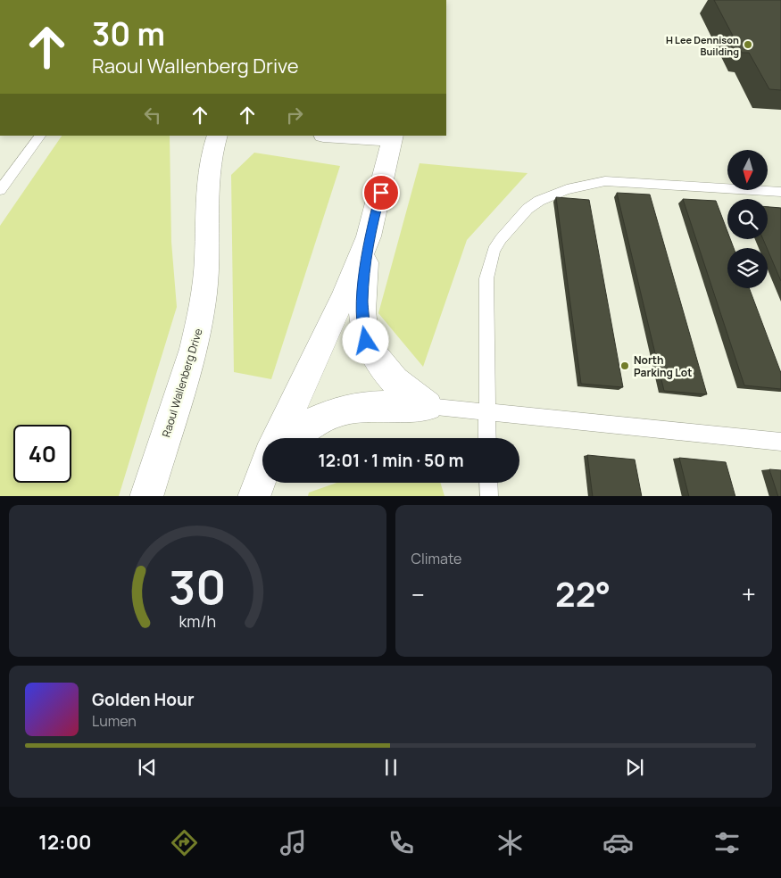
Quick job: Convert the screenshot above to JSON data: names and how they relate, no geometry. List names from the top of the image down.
{
  "streets": {
    "street": ["Raoul Wallenberg Drive"]
  },
  "places": ["H Lee Dennison Building", "North Parking Lot"],
  "north": "bottom",
  "page": {
    "turn": ["30 m", "Raoul Wallenberg Drive"],
    "limit": "40",
    "trip": "12:01 · 1 min · 50 m",
    "tile": "Climate",
    "heat": ["−", "22°", "+"],
    "song": ["Golden Hour", "Lumen"],
    "tabs": "12:00",
    "gauge": ["30", "km/h"]
  }
}
